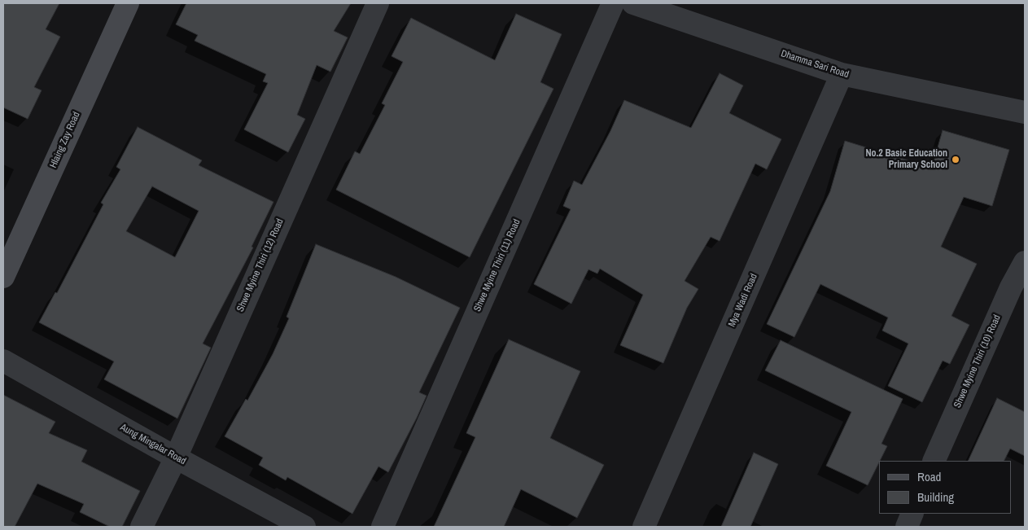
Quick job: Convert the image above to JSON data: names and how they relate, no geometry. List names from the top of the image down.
{
  "streets": {
    "street": [
      "Dhamma Sari Road",
      "Hlaing Zay Road",
      "Shwe Myine Thiri (12) Road",
      "Shwe Myine Thiri (11) Road",
      "Mya Wadi Road",
      "Shwe Myine Thiri (10) Road",
      "Aung Mingalar Road"
    ]
  },
  "crossings": [
    ["Dhamma Sari Road", "Mya Wadi Road"],
    ["Shwe Myine Thiri (12) Road", "Aung Mingalar Road"]
  ],
  "places": ["No.2 Basic Education Primary School"],
  "legend": ["Road", "Building"]
}
